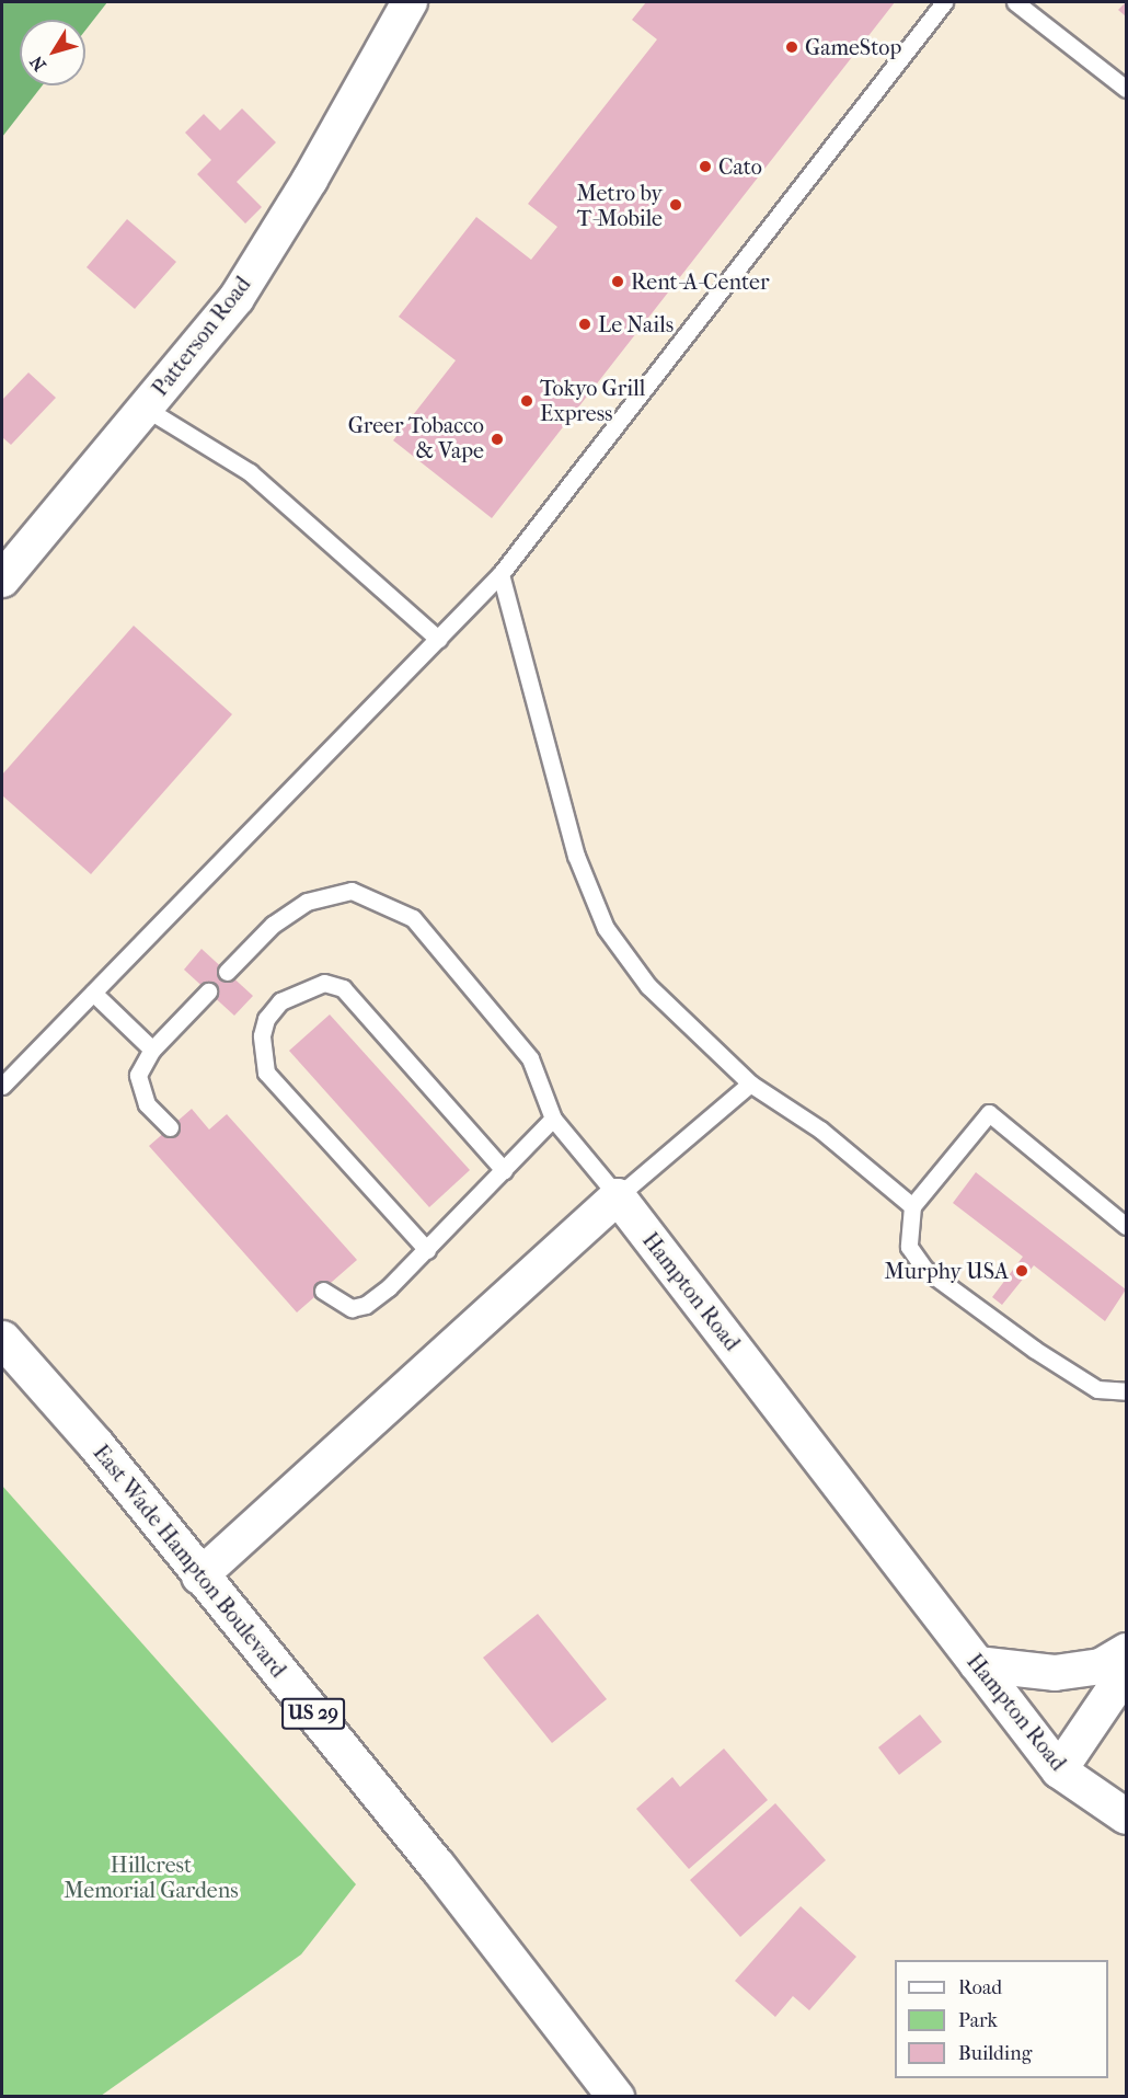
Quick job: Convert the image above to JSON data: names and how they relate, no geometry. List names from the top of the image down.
{
  "streets": {
    "main road": ["East Wade Hampton Boulevard", "US 29"],
    "street": ["Patterson Road", "Hampton Road"]
  },
  "parks": ["Hillcrest Memorial Gardens"],
  "places": [
    "GameStop",
    "Cato",
    "Metro by T-Mobile",
    "Rent-A-Center",
    "Le Nails",
    "Tokyo Grill Express",
    "Greer Tobacco & Vape",
    "Murphy USA"
  ],
  "legend": ["Road", "Park", "Building"],
  "north": "bottom left"
}
